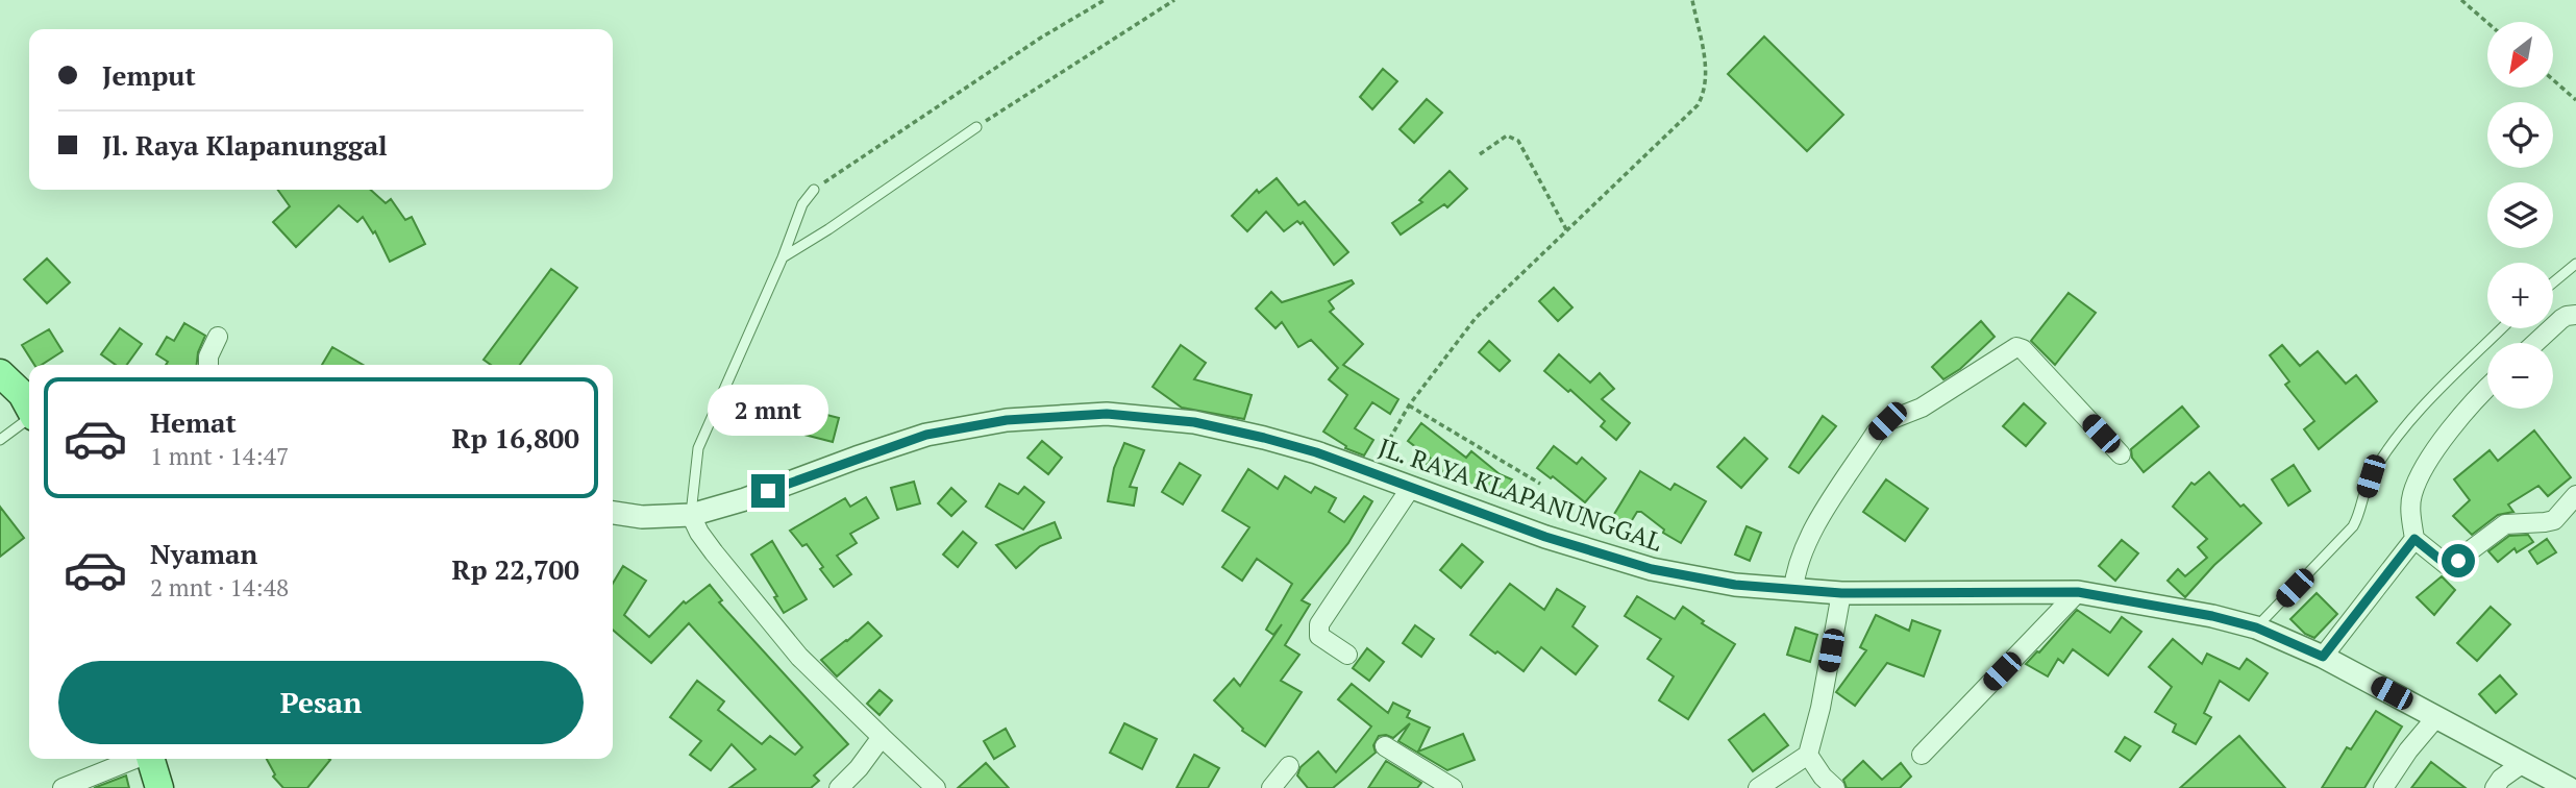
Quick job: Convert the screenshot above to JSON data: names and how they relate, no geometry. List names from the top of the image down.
{
  "streets": {
    "street": ["JL. RAYA KLAPANUNGGAL"]
  },
  "north": "bottom left",
  "page": {
    "map_buttons": ["+", "−"],
    "banner": ["Jemput", "Jl. Raya Klapanunggal"],
    "list": [
      {
        "name": "Hemat",
        "note": "1 mnt · 14:47",
        "value": "Rp 16,800"
      },
      {
        "name": "Nyaman",
        "note": "2 mnt · 14:48",
        "value": "Rp 22,700"
      }
    ],
    "bubble": "2 mnt",
    "buttons": "Pesan"
  }
}
